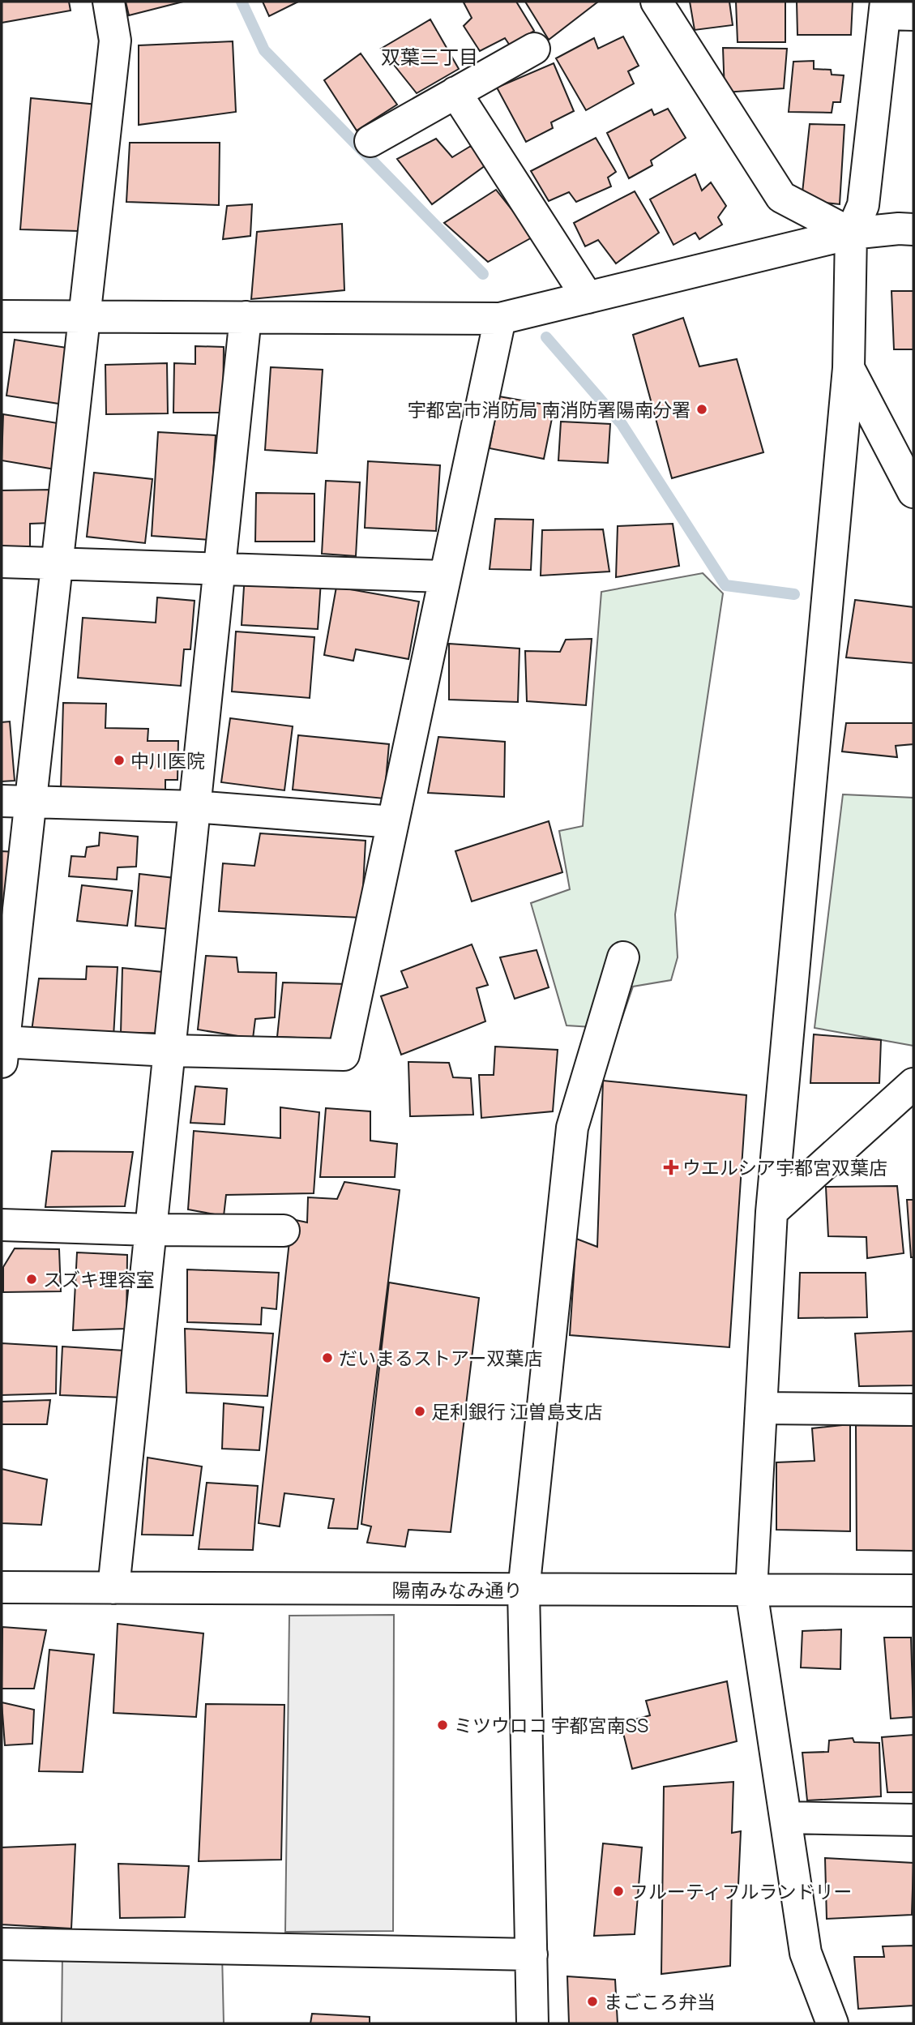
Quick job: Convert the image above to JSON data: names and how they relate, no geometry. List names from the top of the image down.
{
  "streets": {
    "street": ["陽南みなみ通り"]
  },
  "districts": ["双葉三丁目"],
  "places": {
    "other": [
      "宇都宮市消防局 南消防署陽南分署",
      "中川医院",
      "スズキ理容室",
      "だいまるストアー双葉店",
      "足利銀行 江曽島支店",
      "ミツウロコ 宇都宮南SS",
      "フルーティフルランドリー",
      "まごころ弁当"
    ],
    "health": ["ウエルシア宇都宮双葉店"]
  }
}
